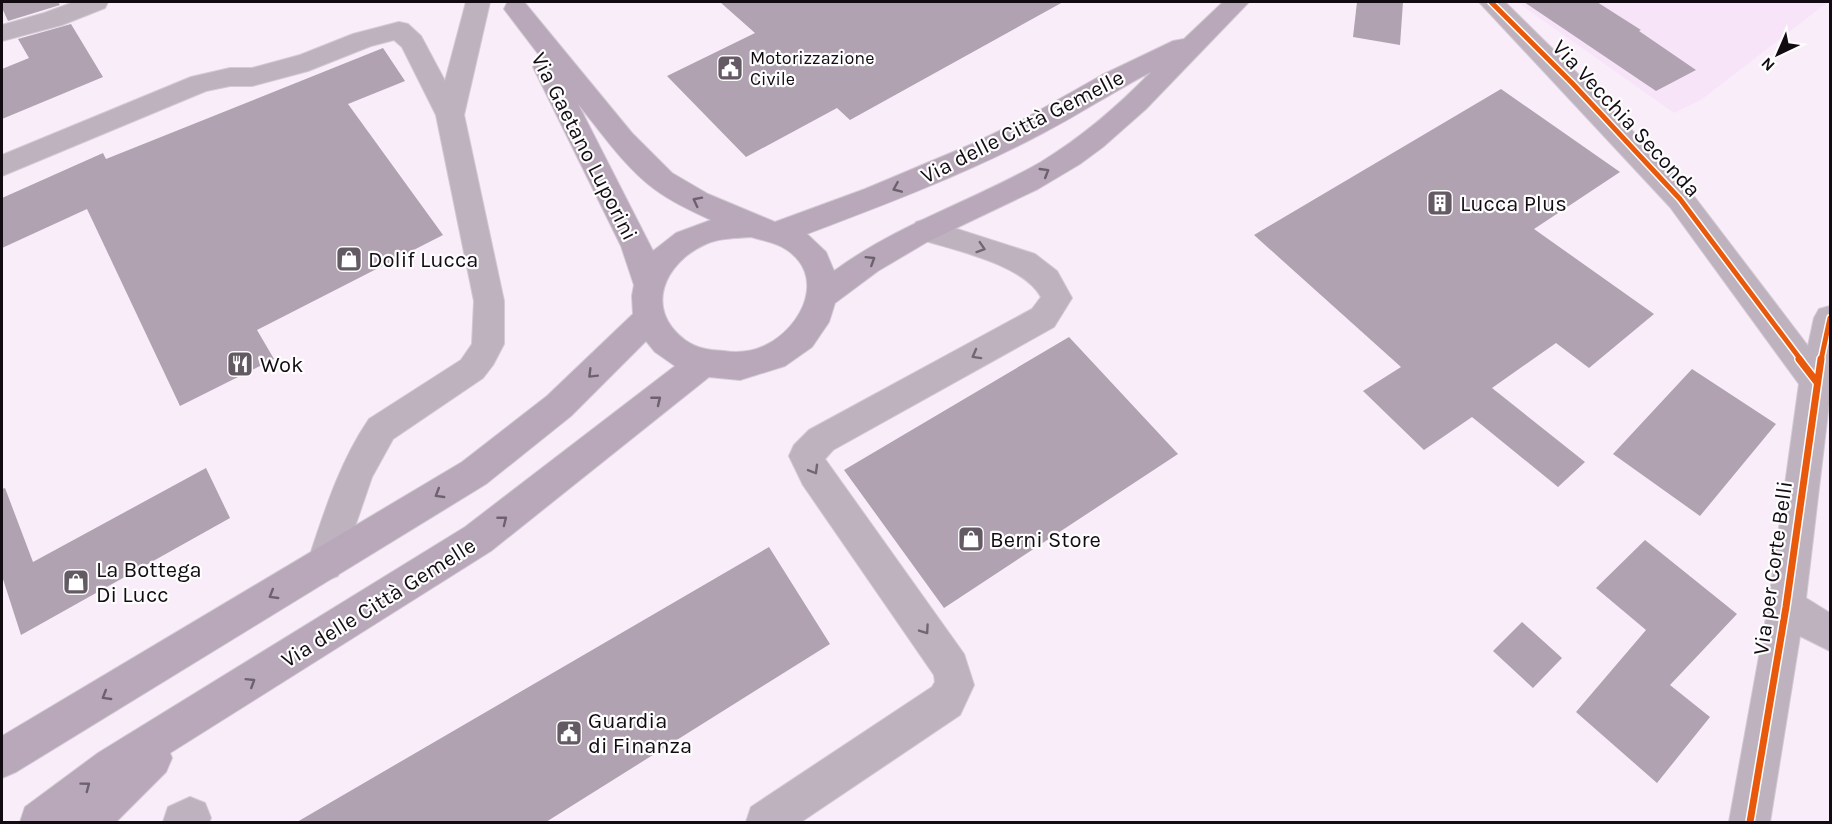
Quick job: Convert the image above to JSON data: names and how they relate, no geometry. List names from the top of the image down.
{
  "streets": {
    "main road": ["Via delle Città Gemelle", "Via Gaetano Luporini"],
    "street": ["Via Vecchia Seconda", "Via per Corte Belli"]
  },
  "crossings": [
    ["Via Vecchia Seconda", "Via per Corte Belli"],
    ["Via delle Città Gemelle", "Via Gaetano Luporini"]
  ],
  "places": {
    "public building": ["Motorizzazione Civile", "Guardia di Finanza"],
    "building": ["Lucca Plus"],
    "shop": ["Dolif Lucca", "Berni Store", "La Bottega Di Lucc"],
    "restaurant": ["Wok"]
  },
  "north": "bottom left"
}
